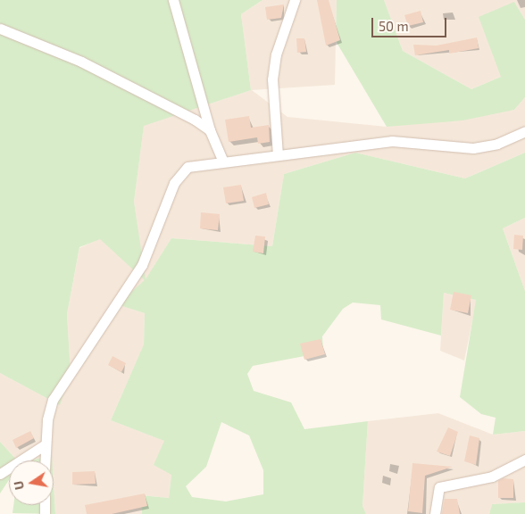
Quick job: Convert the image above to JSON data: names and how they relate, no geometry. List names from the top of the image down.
{
  "scale_bar": "50 m",
  "north": "left"
}
